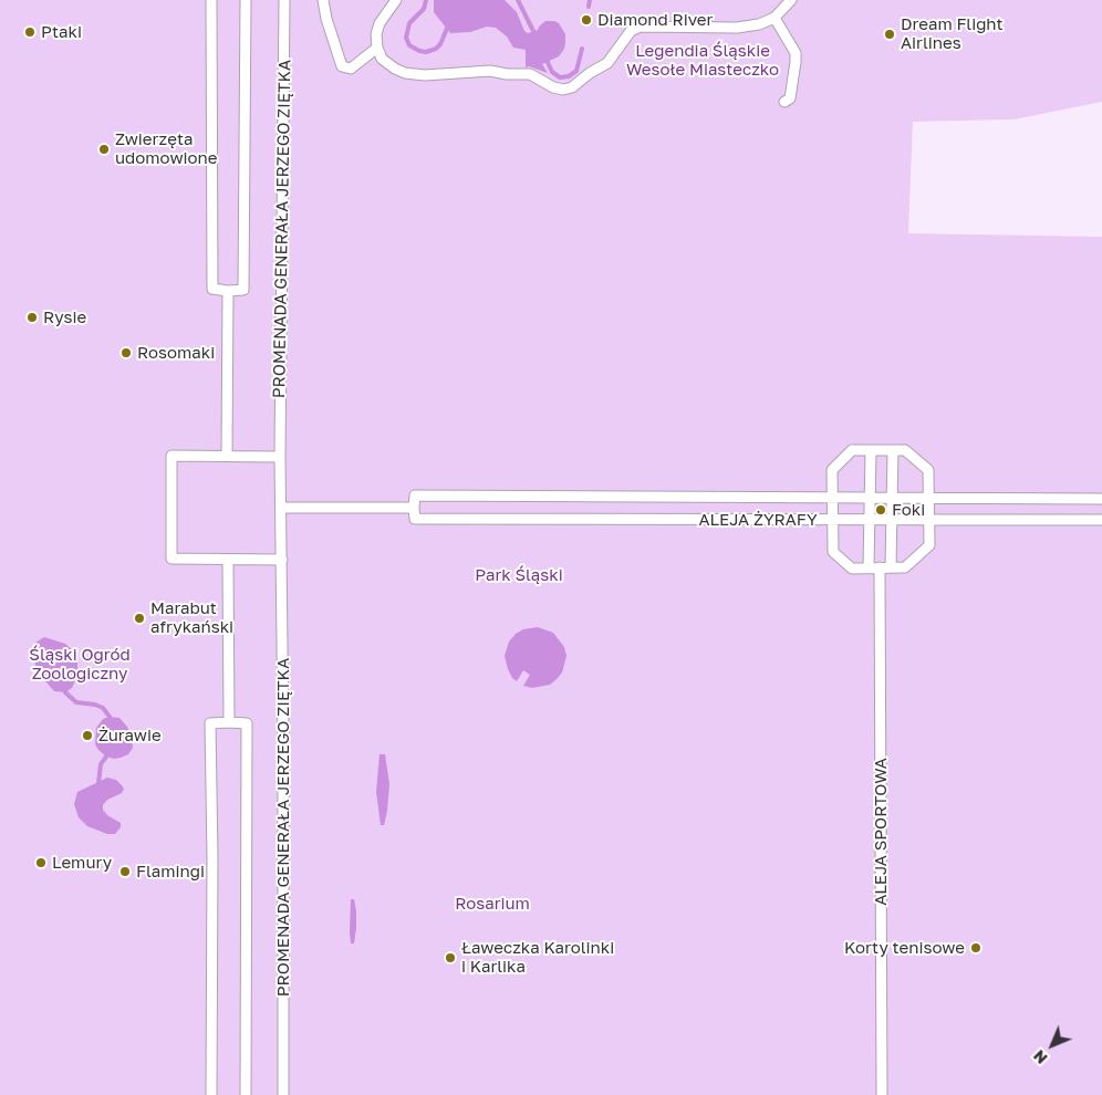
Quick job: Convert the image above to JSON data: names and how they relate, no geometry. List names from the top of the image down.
{
  "streets": {
    "street": ["PROMENADA GENERAŁA JERZEGO ZIĘTKA", "ALEJA ŻYRAFY", "ALEJA SPORTOWA"]
  },
  "crossings": [
    ["ALEJA ŻYRAFY", "ALEJA SPORTOWA"]
  ],
  "parks": [
    "Legendia Śląskie Wesołe Miasteczko",
    "Park Śląski",
    "Śląski Ogród Zoologiczny",
    "Rosarium"
  ],
  "places": [
    "Diamond River",
    "Ptaki",
    "Dream Flight Airlines",
    "Zwierzęta udomowione",
    "Rysie",
    "Rosomaki",
    "Foki",
    "Marabut afrykański",
    "Żurawie",
    "Lemury",
    "Flamingi",
    "Korty tenisowe",
    "Ławeczka Karolinki i Karlika"
  ],
  "north": "bottom left"
}
